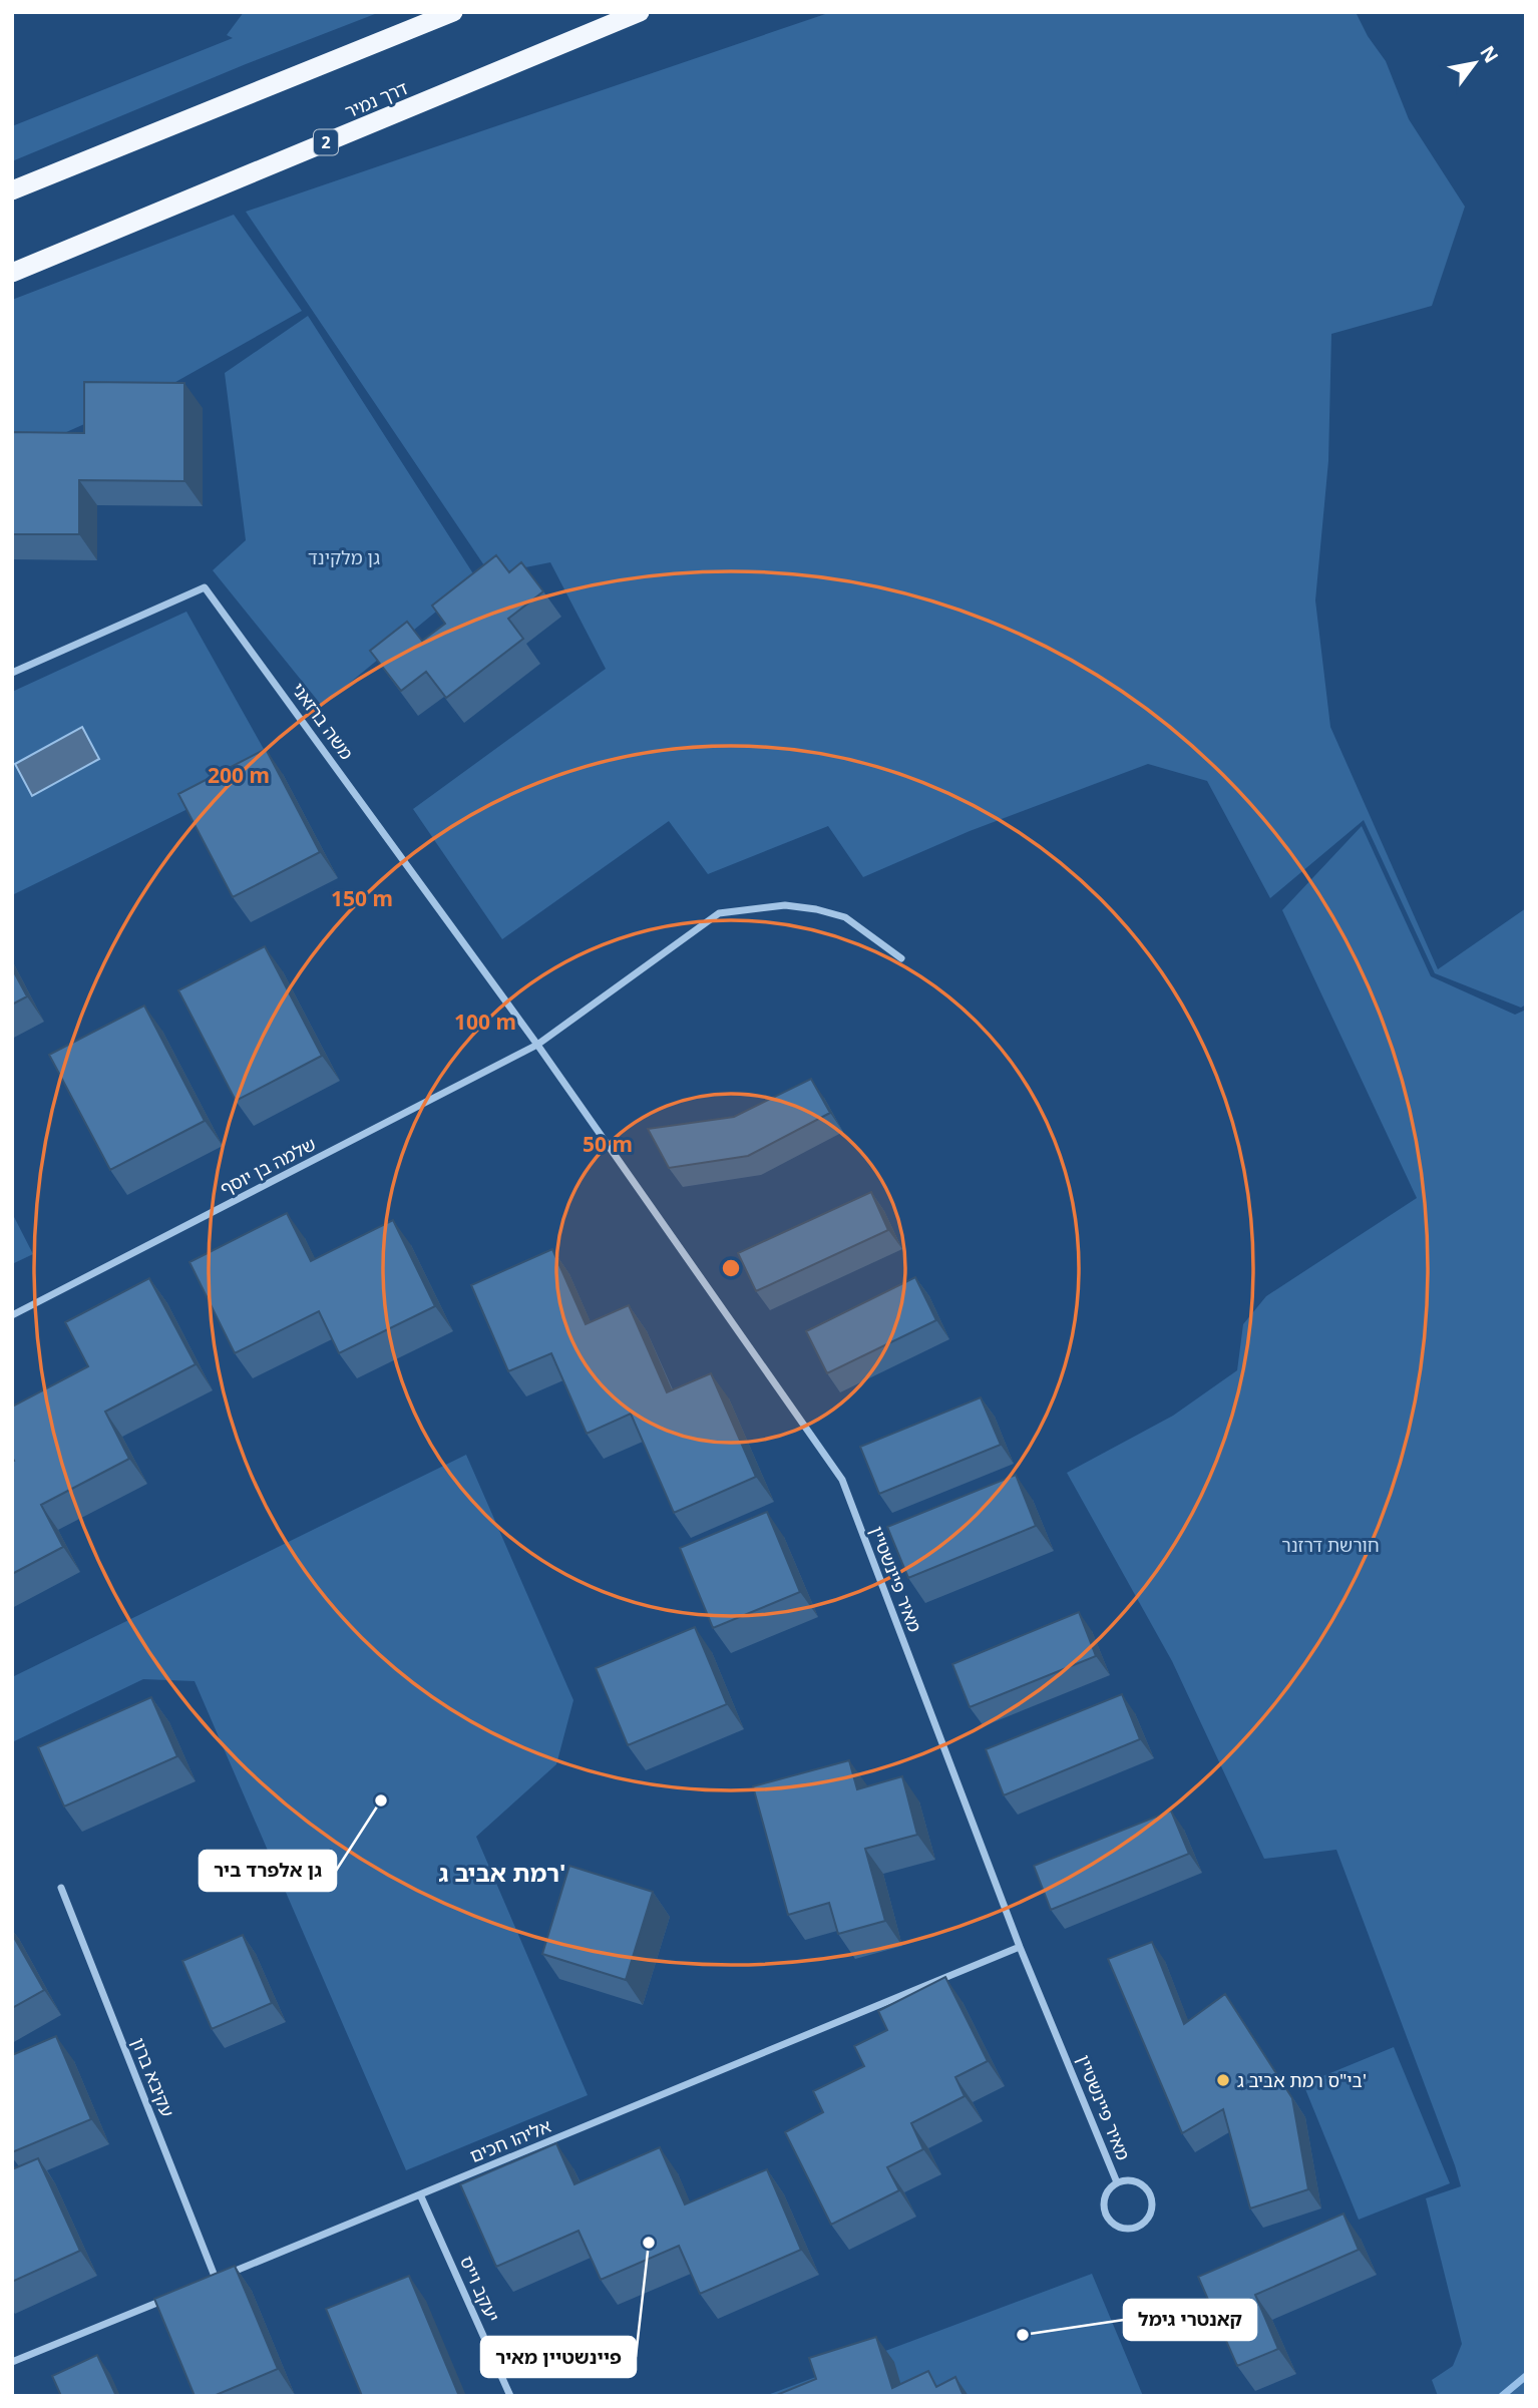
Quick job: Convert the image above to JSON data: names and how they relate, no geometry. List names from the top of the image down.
{
  "streets": {
    "highway": ["דרך נמיר", "2"],
    "street": [
      "משה ברזאני",
      "שלמה בן יוסף",
      "מאיר פיינשטיין",
      "עקיבא ברון",
      "אליהו חכים",
      "יעקב וייס"
    ]
  },
  "crossings": [
    ["משה ברזאני", "שלמה בן יוסף"],
    ["משה ברזאני", "מאיר פיינשטיין"],
    ["שלמה בן יוסף", "מאיר פיינשטיין"],
    ["מאיר פיינשטיין", "אליהו חכים"],
    ["עקיבא ברון", "אליהו חכים"],
    ["אליהו חכים", "יעקב וייס"]
  ],
  "districts": ["רמת אביב ג'"],
  "parks": ["גן מלקינד", "חורשת דרזנר"],
  "places": [
    "גן אלפרד ביר",
    "בי\"ס רמת אביב ג'",
    "פיינשטיין מאיר",
    "קאנטרי גימל"
  ],
  "north": "top right",
  "rings": [
    "200 m",
    "150 m",
    "100 m",
    "50 m"
  ]
}
